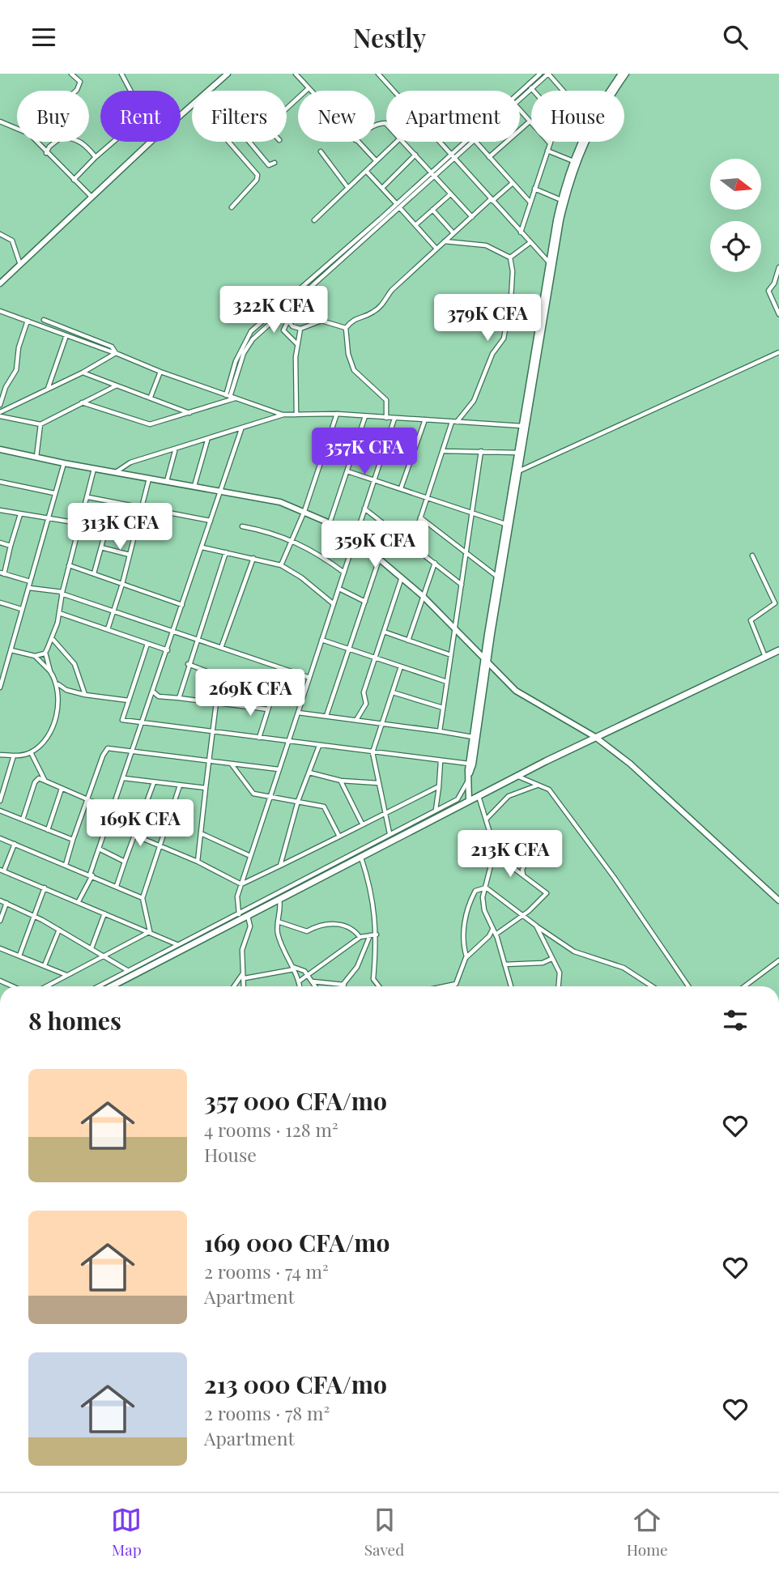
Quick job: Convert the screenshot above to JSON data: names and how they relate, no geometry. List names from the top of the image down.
{
  "north": "right",
  "page": {
    "header": "Nestly",
    "chip": [
      "Buy",
      "Rent",
      "Filters",
      "New",
      "Apartment",
      "House"
    ],
    "price": [
      "322K CFA",
      "379K CFA",
      "357K CFA",
      "313K CFA",
      "359K CFA",
      "269K CFA",
      "169K CFA",
      "213K CFA"
    ],
    "heading": "8 homes",
    "list": [
      {
        "name": "357 000 CFA/mo",
        "note": "4 rooms · 128 m² · House"
      },
      {
        "name": "169 000 CFA/mo",
        "note": "2 rooms · 74 m² · Apartment"
      },
      {
        "name": "213 000 CFA/mo",
        "note": "2 rooms · 78 m² · Apartment"
      }
    ],
    "tabs": ["Map", "Saved", "Home"]
  }
}
